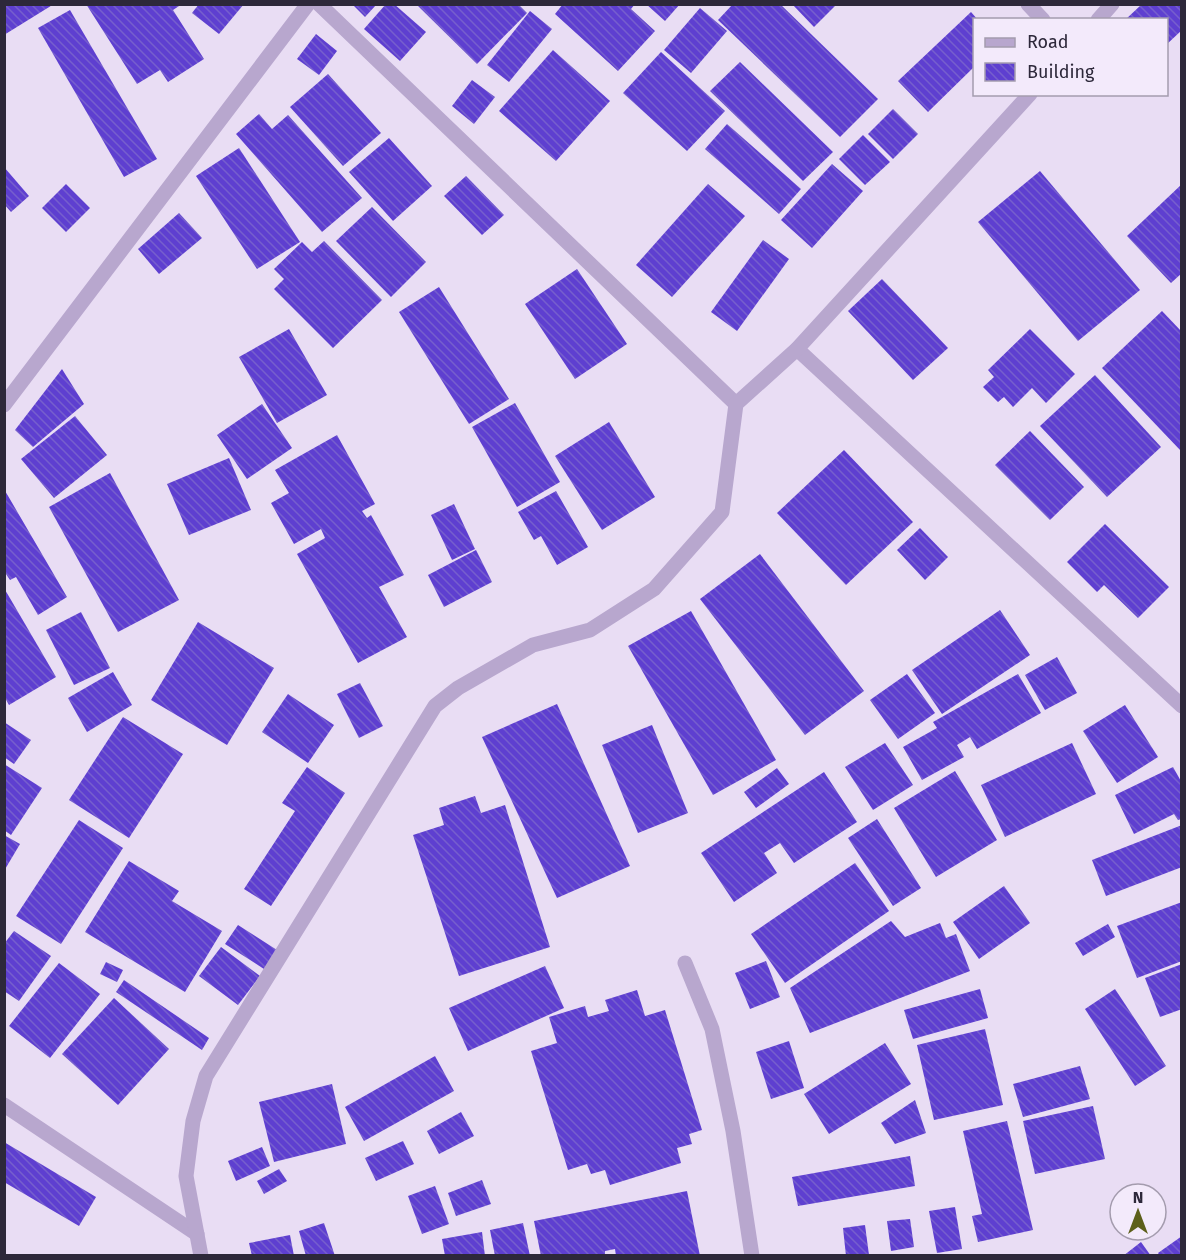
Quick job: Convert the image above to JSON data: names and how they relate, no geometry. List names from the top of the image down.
{
  "legend": ["Road", "Building"],
  "north": "top"
}
